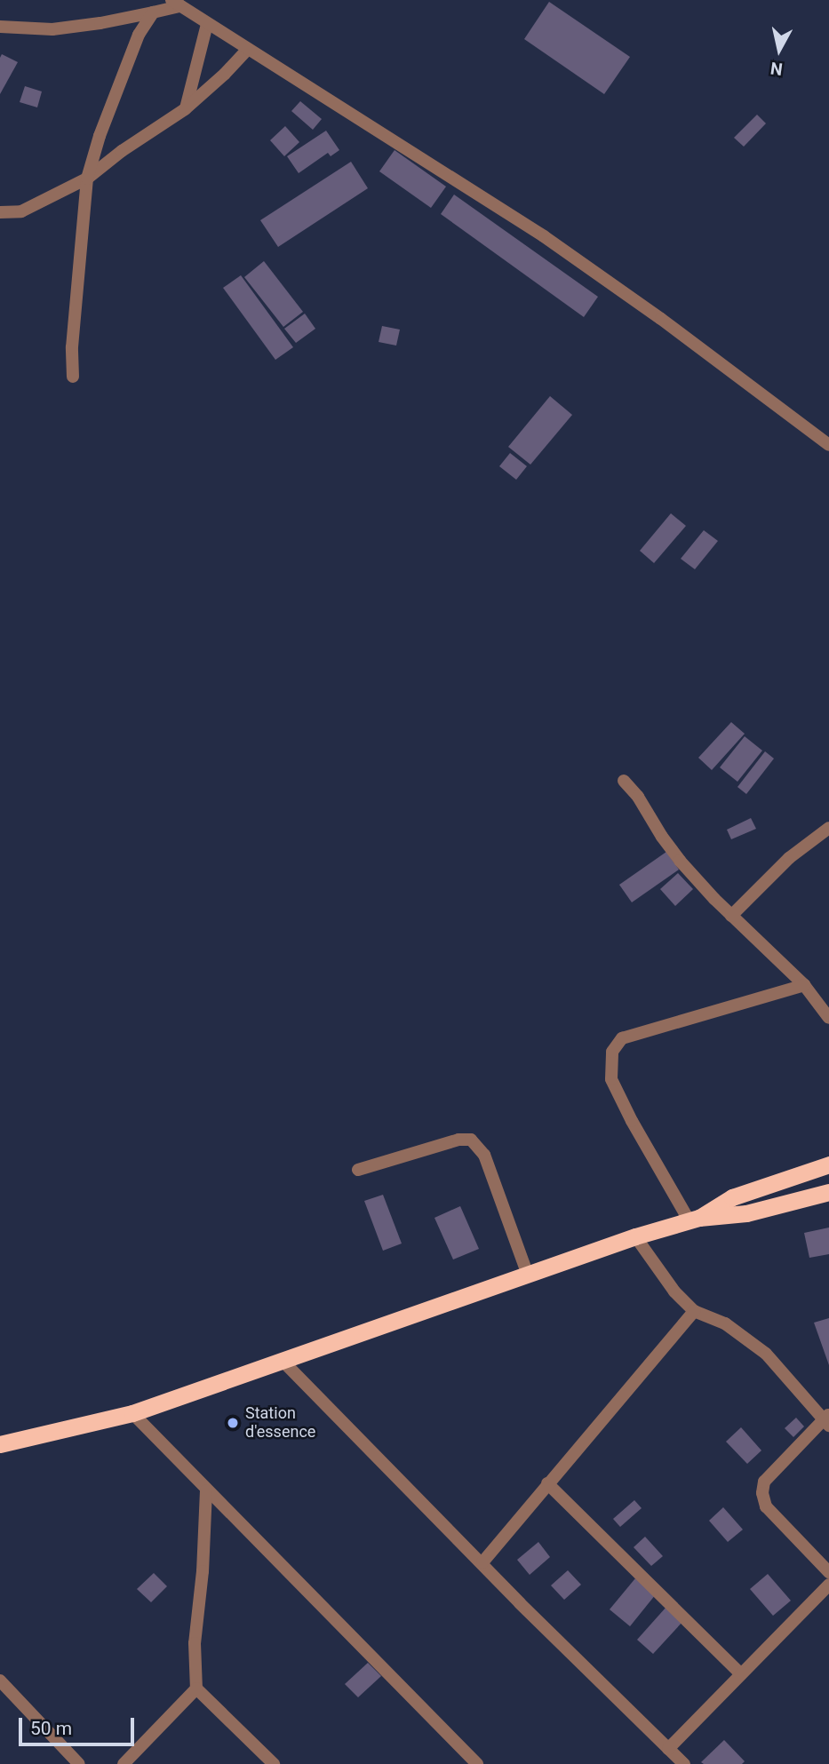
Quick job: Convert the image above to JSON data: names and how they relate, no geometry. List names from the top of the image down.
{
  "places": ["Station d'essence"],
  "scale_bar": "50 m",
  "north": "bottom"
}
